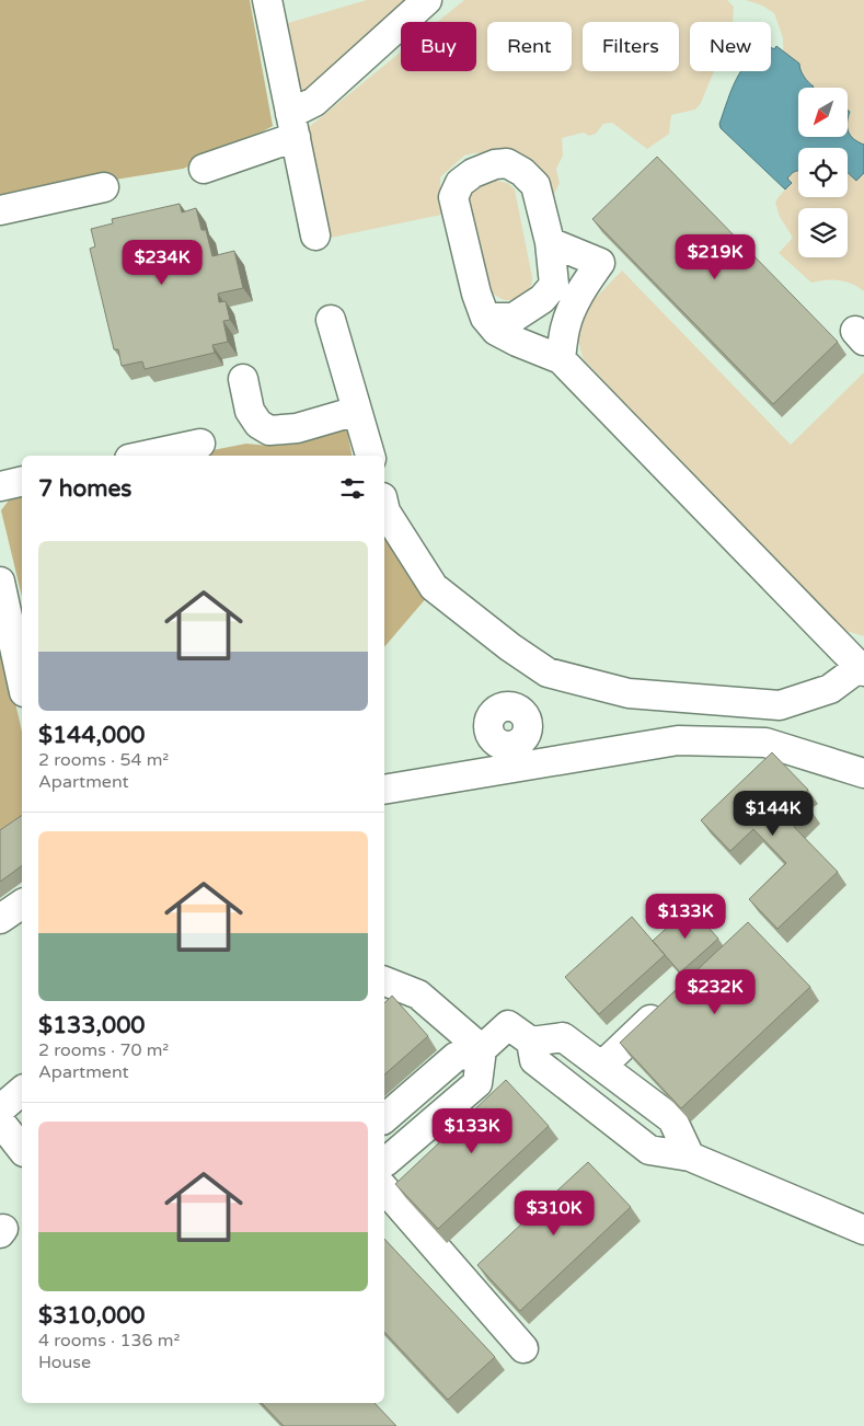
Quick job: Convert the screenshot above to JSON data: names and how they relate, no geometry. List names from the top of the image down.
{
  "north": "bottom left",
  "page": {
    "chip": [
      "Buy",
      "Rent",
      "Filters",
      "New"
    ],
    "price": [
      "$219K",
      "$234K",
      "$144K",
      "$133K",
      "$232K",
      "$133K",
      "$310K"
    ],
    "heading": "7 homes",
    "list": [
      {
        "name": "$144,000",
        "note": "2 rooms · 54 m² · Apartment"
      },
      {
        "name": "$133,000",
        "note": "2 rooms · 70 m² · Apartment"
      },
      {
        "name": "$310,000",
        "note": "4 rooms · 136 m² · House"
      }
    ]
  }
}
